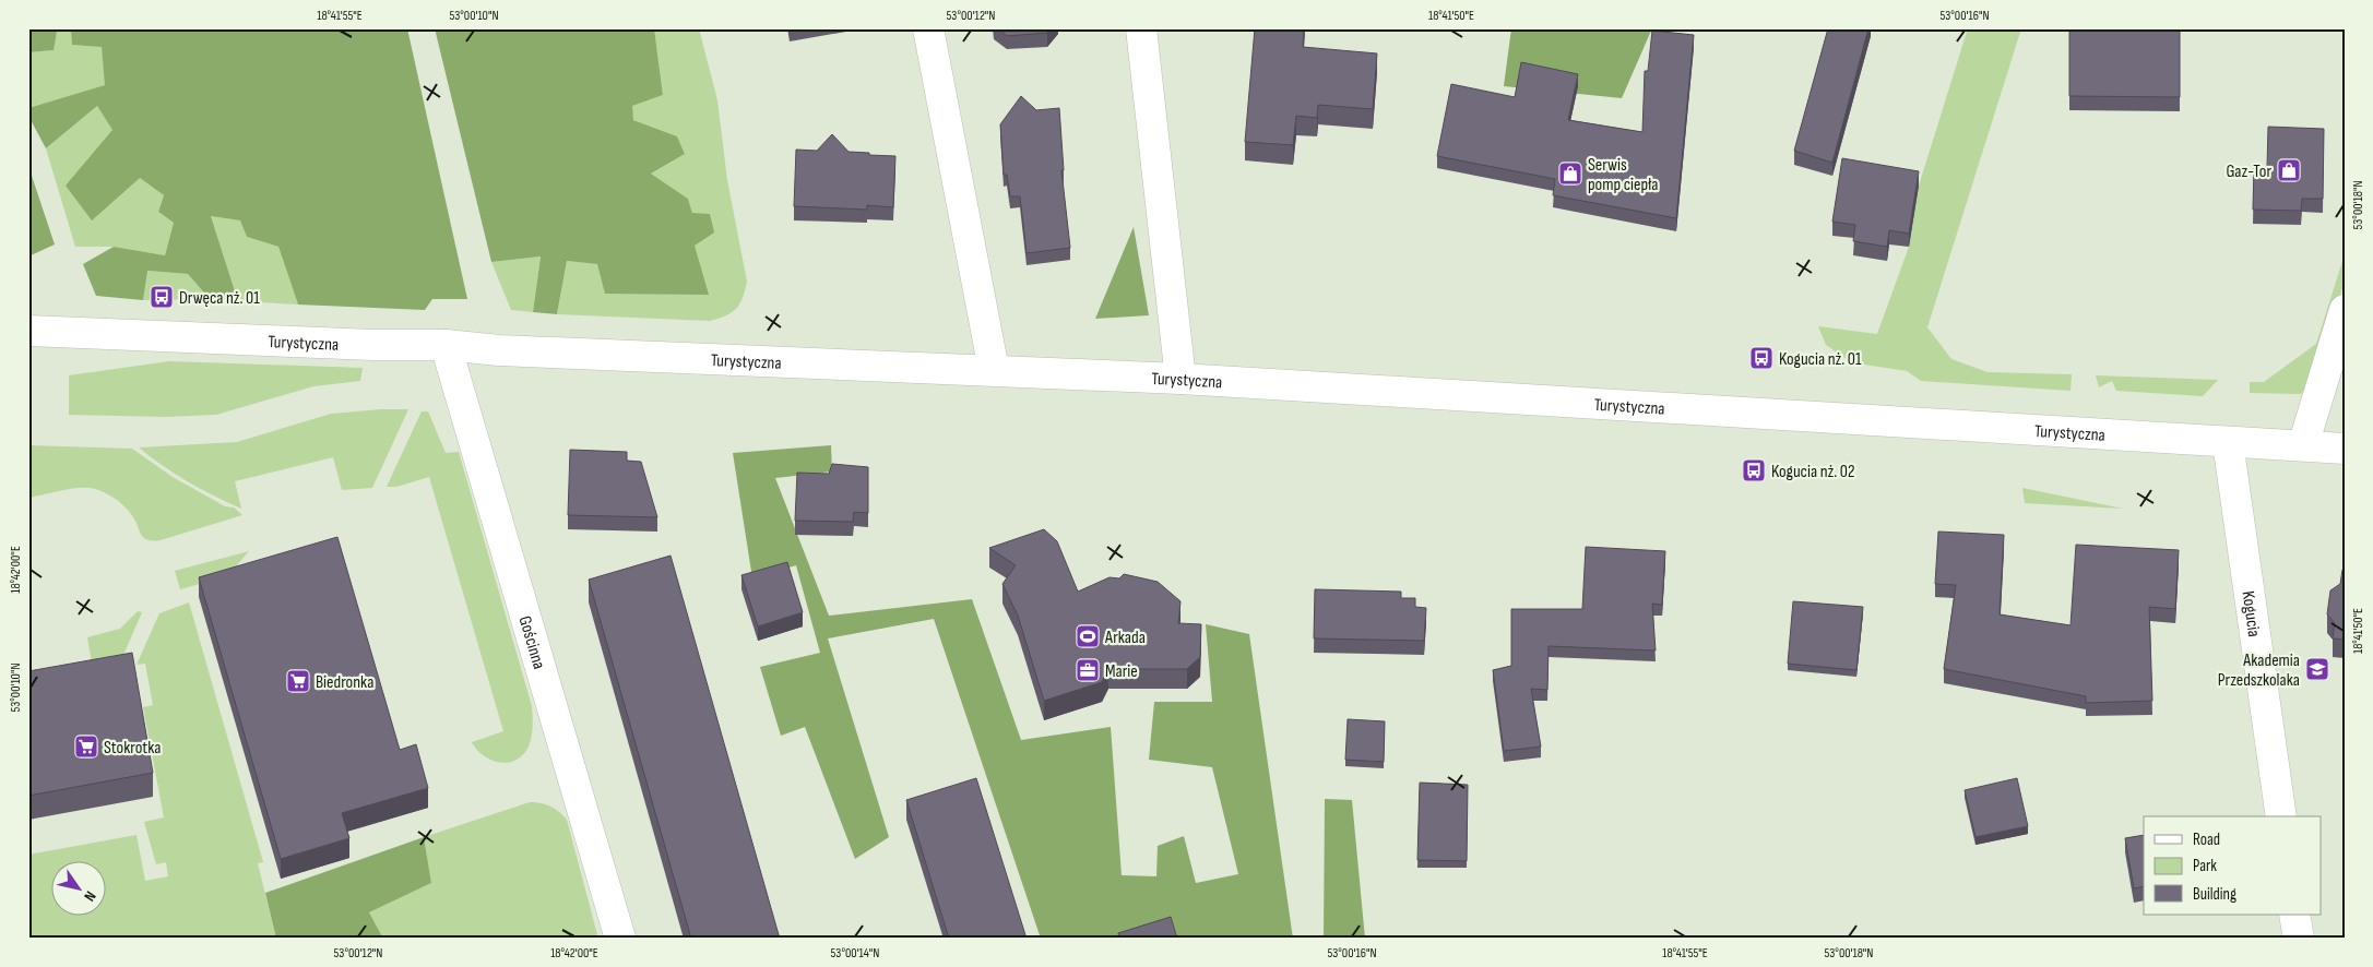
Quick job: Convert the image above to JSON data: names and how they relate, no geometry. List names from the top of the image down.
{
  "streets": {
    "main road": ["Turystyczna", "Kogucia", "Gościnna"]
  },
  "crossings": [
    ["Turystyczna", "Kogucia"],
    ["Turystyczna", "Gościnna"]
  ],
  "places": {
    "shop": ["Gaz-Tor", "Serwis pomp ciepła"],
    "bus stop": ["Drwęca nż. 01", "Kogucia nż. 01", "Kogucia nż. 02"],
    "sports": ["Arkada"],
    "school or university": ["Akademia Przedszkolaka"],
    "office": ["Marie"],
    "supermarket": ["Biedronka", "Stokrotka"]
  },
  "legend": ["Road", "Park", "Building"],
  "north": "bottom right",
  "coordinates": [
    "18°41'55\"E",
    "53°00'10\"N",
    "53°00'12\"N",
    "18°41'50\"E",
    "53°00'16\"N",
    "53°00'18\"N",
    "18°42'00\"E",
    "53°00'14\"N"
  ]
}
